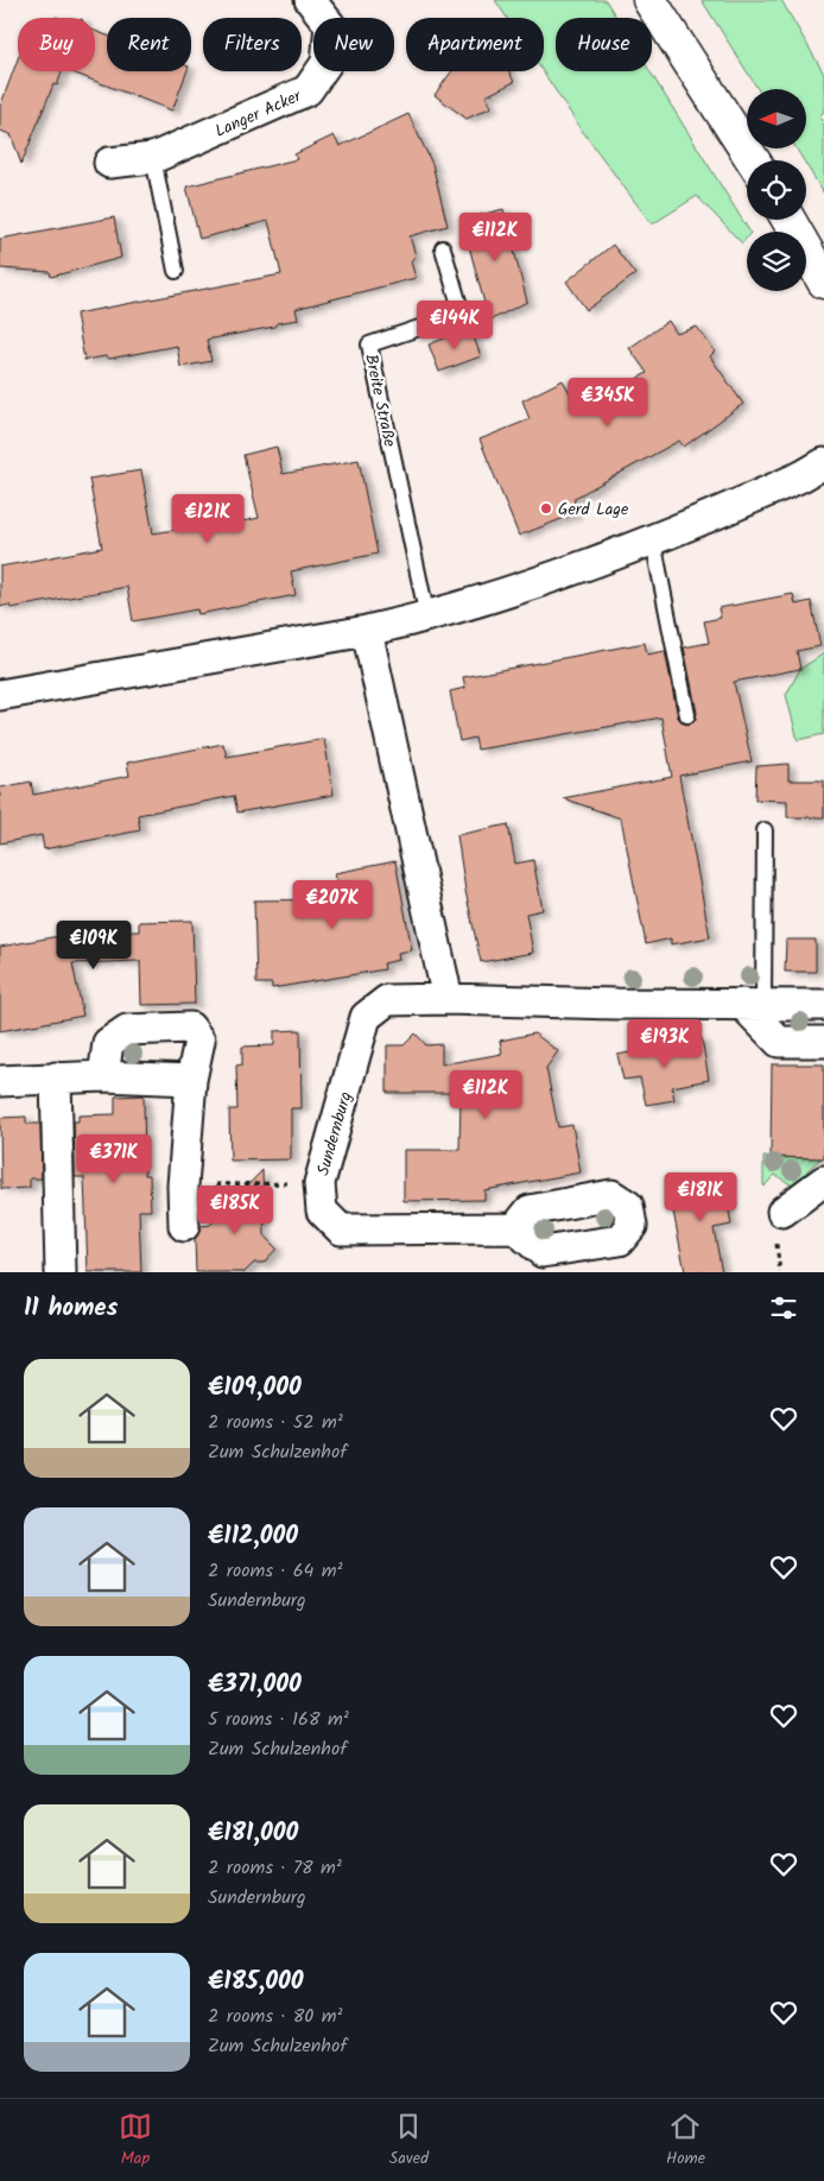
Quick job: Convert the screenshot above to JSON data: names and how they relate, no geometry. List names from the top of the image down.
{
  "streets": {
    "street": ["Langer Acker", "Sundernburg"],
    "lane": ["Breite Straße"]
  },
  "places": ["Gerd Lage"],
  "north": "left",
  "page": {
    "chip": [
      "Buy",
      "Rent",
      "Filters",
      "New",
      "Apartment",
      "House"
    ],
    "price": [
      "€112K",
      "€144K",
      "€345K",
      "€121K",
      "€207K",
      "€109K",
      "€193K",
      "€112K",
      "€371K",
      "€181K",
      "€185K"
    ],
    "heading": "11 homes",
    "list": [
      {
        "name": "€109,000",
        "note": "2 rooms · 52 m² · Zum Schulzenhof"
      },
      {
        "name": "€112,000",
        "note": "2 rooms · 64 m² · Sundernburg"
      },
      {
        "name": "€371,000",
        "note": "5 rooms · 168 m² · Zum Schulzenhof"
      },
      {
        "name": "€181,000",
        "note": "2 rooms · 78 m² · Sundernburg"
      },
      {
        "name": "€185,000",
        "note": "2 rooms · 80 m² · Zum Schulzenhof"
      }
    ],
    "tabs": ["Map", "Saved", "Home"]
  }
}
